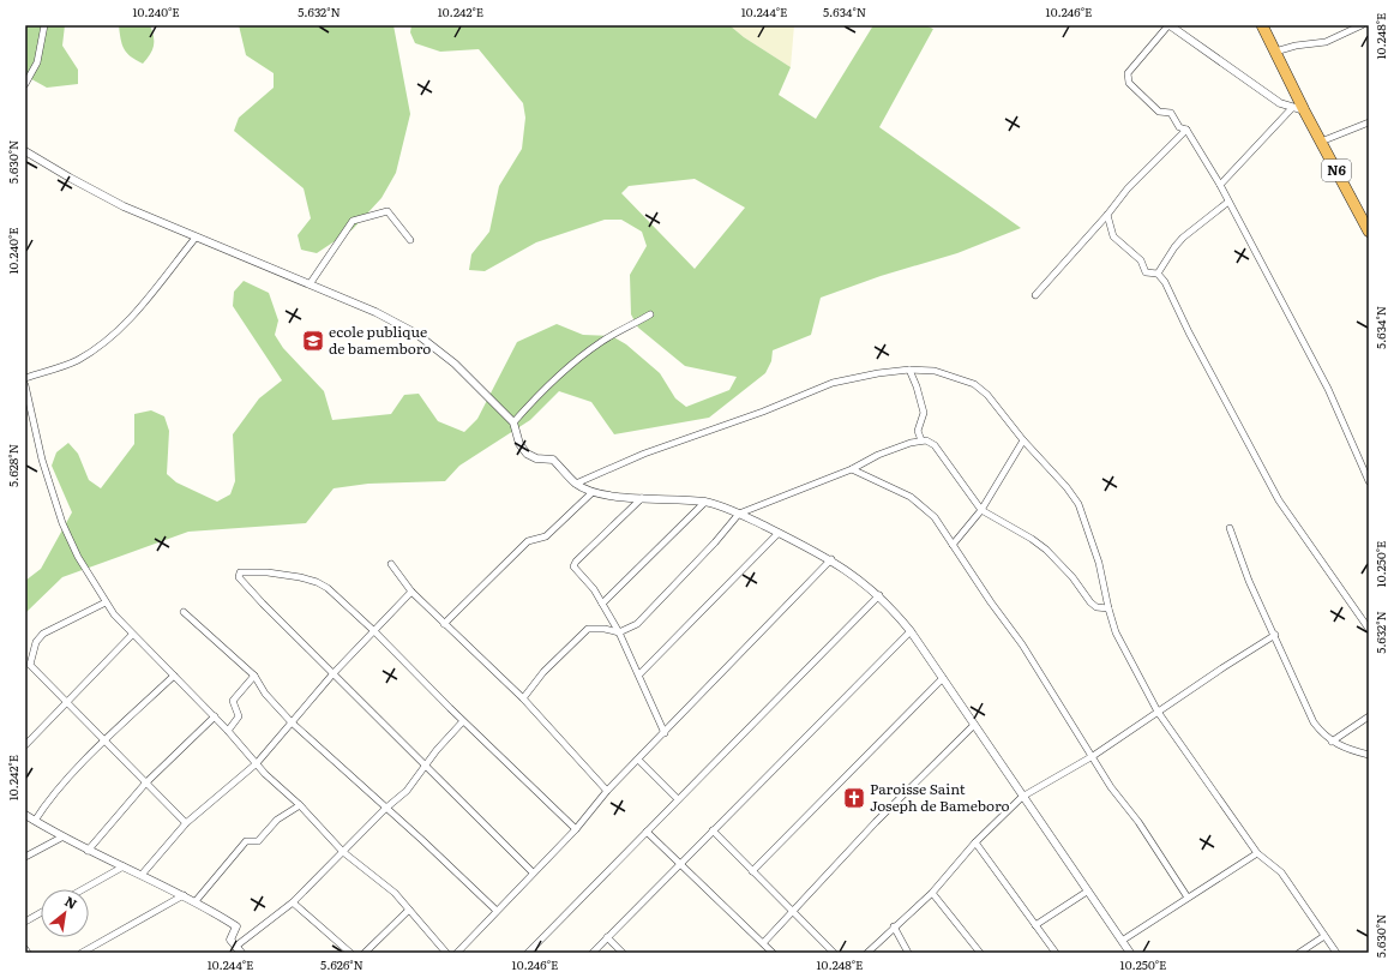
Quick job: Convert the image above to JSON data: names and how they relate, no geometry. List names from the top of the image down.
{
  "streets": {
    "highway": ["N6"]
  },
  "places": {
    "school or university": ["ecole publique de bamemboro"],
    "church": ["Paroisse Saint Joseph de Bameboro"]
  },
  "north": "top right",
  "coordinates": [
    "10.240°E",
    "5.632°N",
    "10.242°E",
    "10.244°E",
    "5.634°N",
    "10.246°E",
    "10.248°E",
    "5.630°N",
    "5.628°N",
    "10.250°E",
    "5.626°N"
  ]
}
